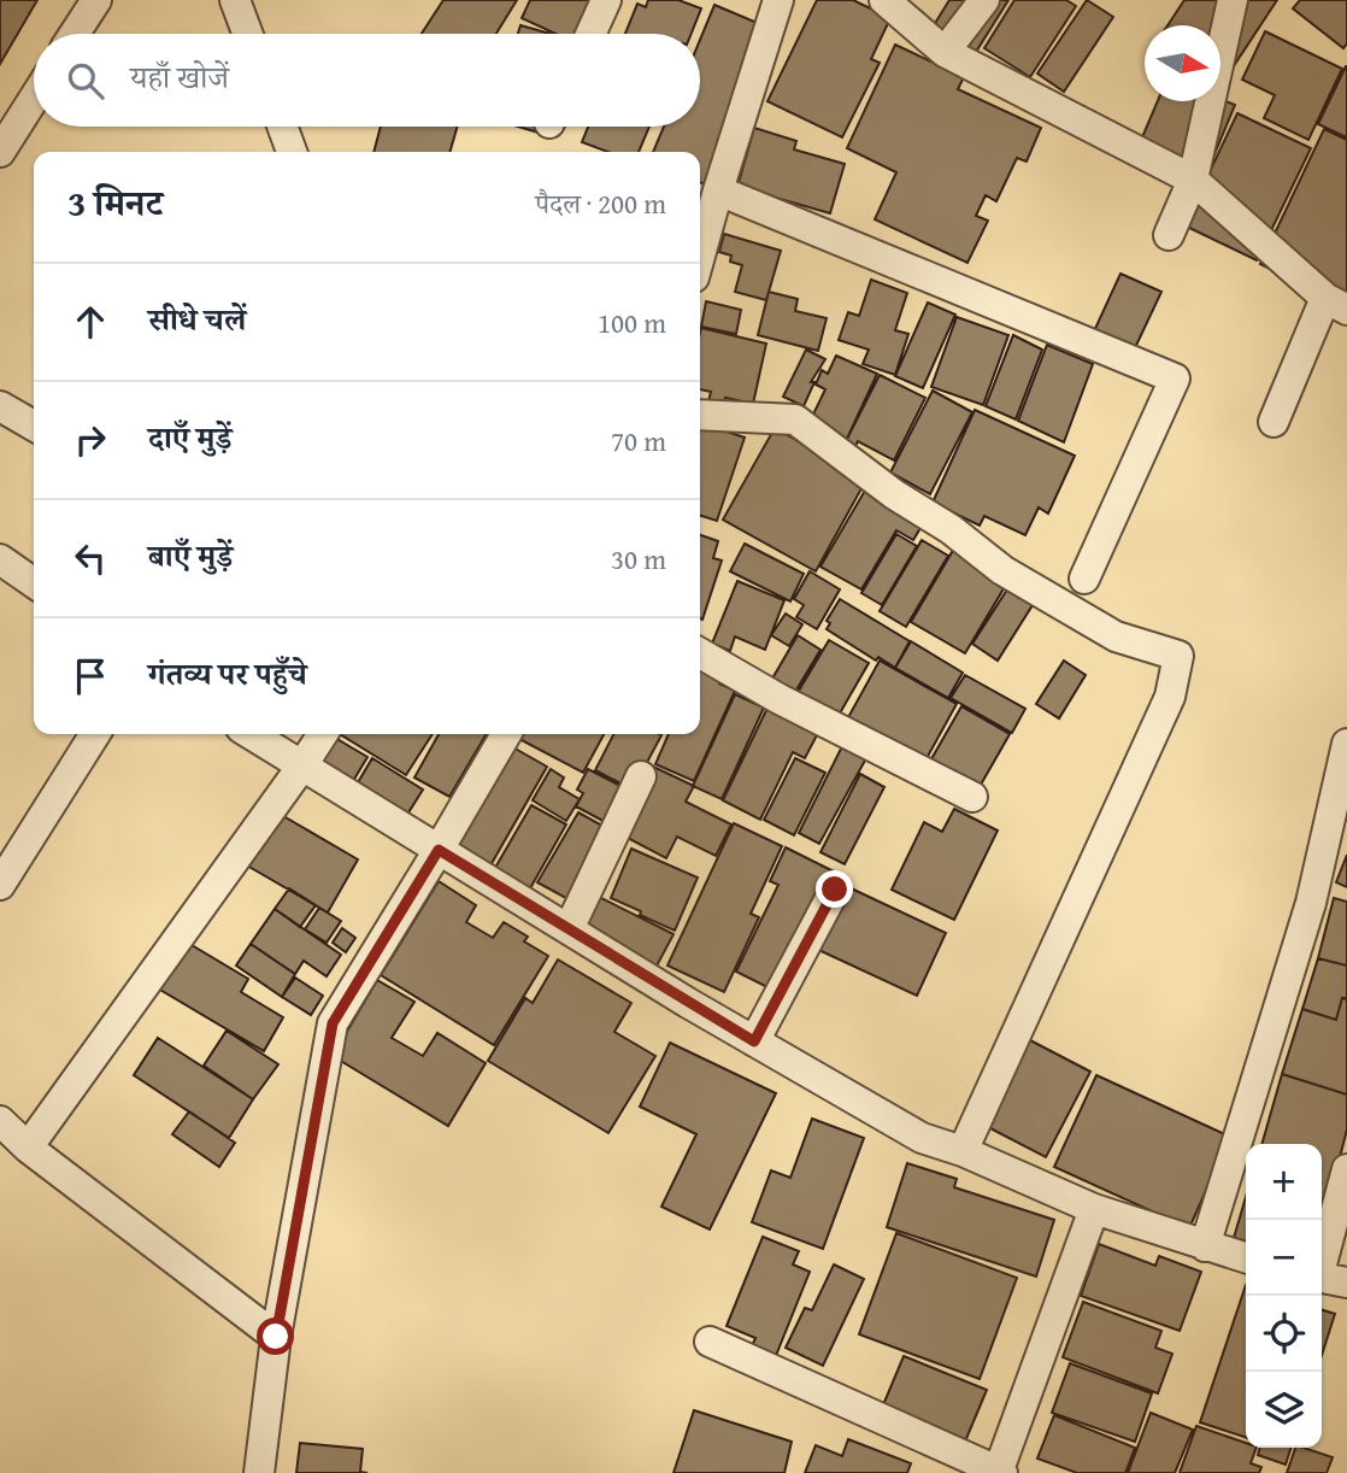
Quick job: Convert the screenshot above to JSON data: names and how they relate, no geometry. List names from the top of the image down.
{
  "north": "right",
  "page": {
    "search": "यहाँ खोजें",
    "heading": ["3 मिनट", "पैदल · 200 m"],
    "list": [
      ["सीधे चलें", "100 m"],
      ["दाएँ मुड़ें", "70 m"],
      ["बाएँ मुड़ें", "30 m"],
      "गंतव्य पर पहुँचे"
    ],
    "map_buttons": ["+", "−"]
  }
}
